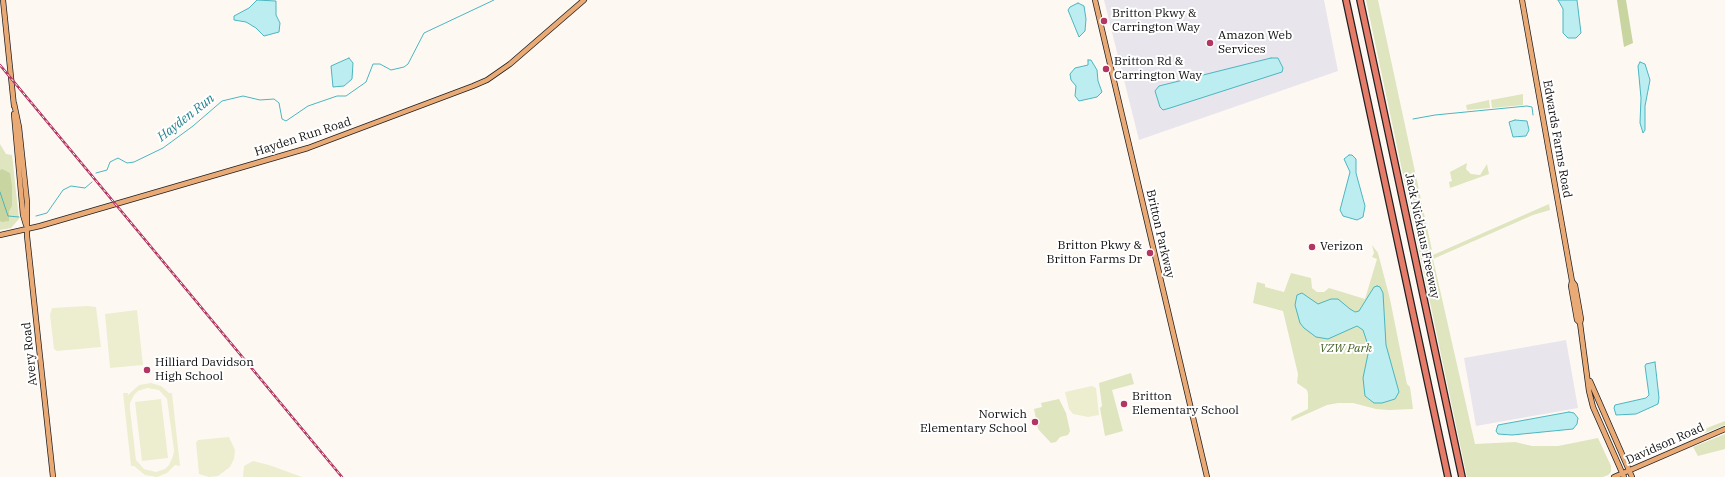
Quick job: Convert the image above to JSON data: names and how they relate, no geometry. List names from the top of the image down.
{
  "streets": {
    "highway": ["Jack Nicklaus Freeway"],
    "main road": [
      "Hayden Run Road",
      "Edwards Farms Road",
      "Britton Parkway",
      "Avery Road",
      "Davidson Road"
    ]
  },
  "crossings": [
    ["Hayden Run Road", "Avery Road"],
    ["Edwards Farms Road", "Davidson Road"]
  ],
  "water": ["Hayden Run"],
  "parks": ["VZW Park"],
  "places": [
    "Britton Pkwy & Carrington Way",
    "Amazon Web Services",
    "Britton Rd & Carrington Way",
    "Verizon",
    "Britton Pkwy & Britton Farms Dr",
    "Hilliard Davidson High School",
    "Britton Elementary School",
    "Norwich Elementary School"
  ]
}
